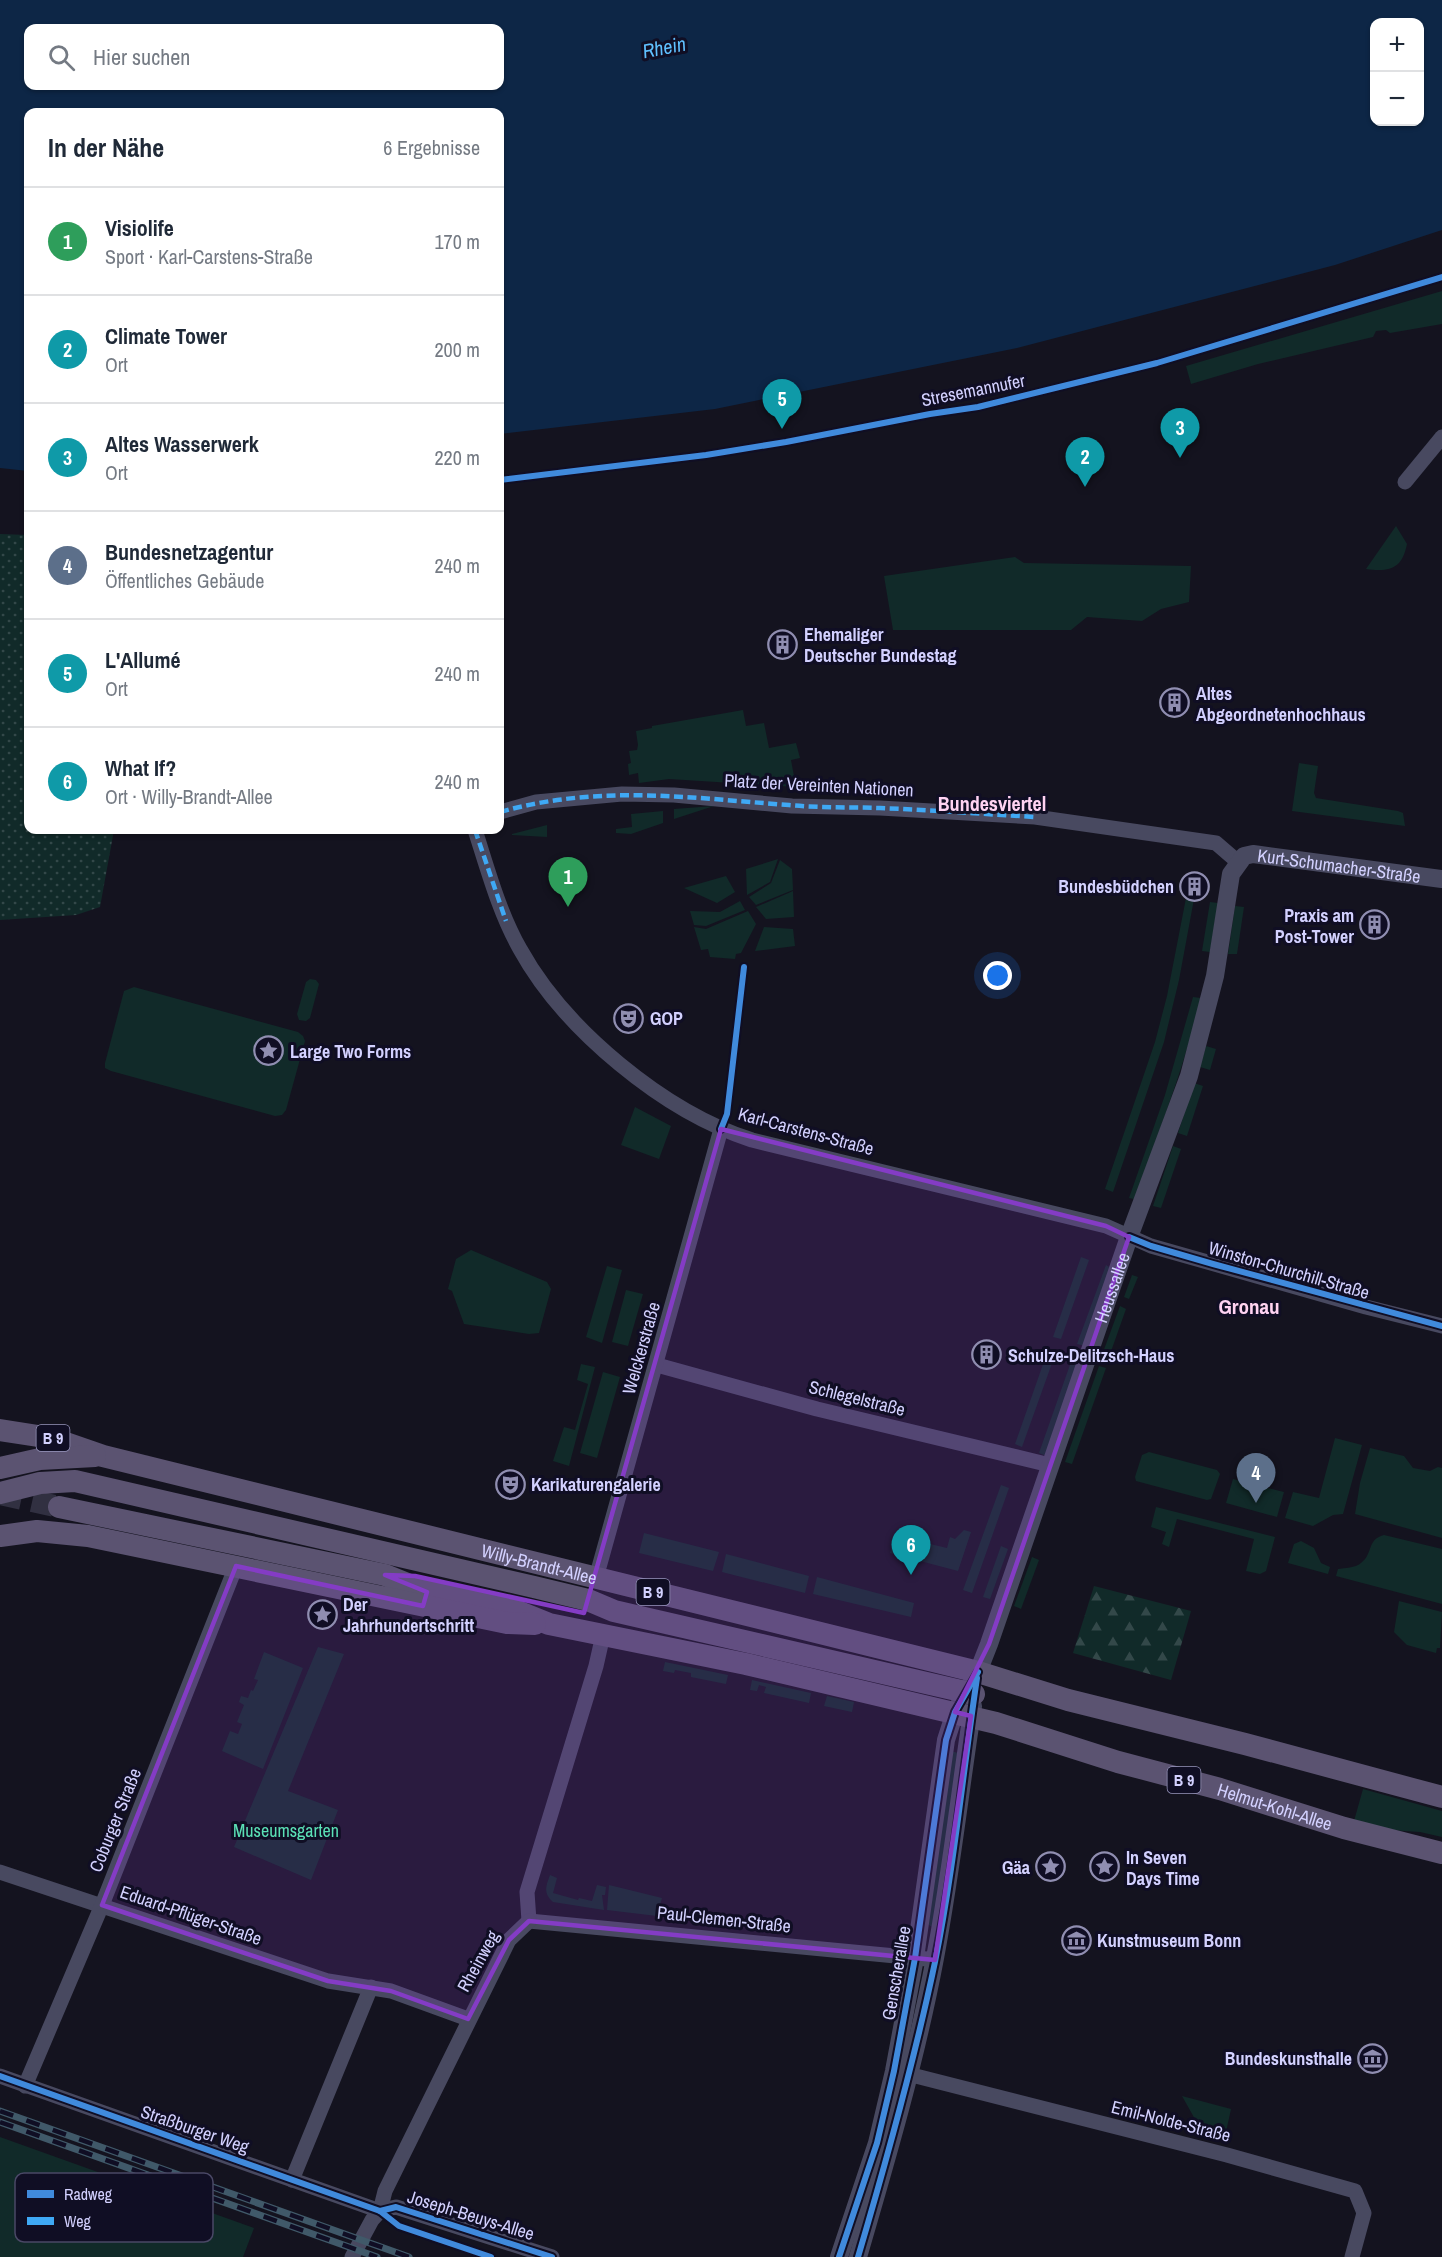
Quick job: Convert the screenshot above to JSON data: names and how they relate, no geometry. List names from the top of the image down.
{
  "streets": {
    "main road": ["B 9", "Willy-Brandt-Allee", "Helmut-Kohl-Allee"],
    "street": [
      "Platz der Vereinten Nationen",
      "Kurt-Schumacher-Straße",
      "Karl-Carstens-Straße",
      "Winston-Churchill-Straße",
      "Heussallee",
      "Welckerstraße",
      "Schlegelstraße",
      "Coburger Straße",
      "Eduard-Pflüger-Straße",
      "Paul-Clemen-Straße",
      "Rheinweg",
      "Genscherallee",
      "Emil-Nolde-Straße",
      "Straßburger Weg",
      "Joseph-Beuys-Allee"
    ],
    "cycle path": ["Stresemannufer"]
  },
  "crossings": [
    ["Platz der Vereinten Nationen", "Kurt-Schumacher-Straße"],
    ["Platz der Vereinten Nationen", "Heussallee"],
    ["Kurt-Schumacher-Straße", "Heussallee"],
    ["Karl-Carstens-Straße", "Winston-Churchill-Straße"],
    ["Karl-Carstens-Straße", "Heussallee"],
    ["Karl-Carstens-Straße", "Welckerstraße"],
    ["Winston-Churchill-Straße", "Heussallee"],
    ["Heussallee", "Schlegelstraße"],
    ["Heussallee", "B 9"],
    ["Heussallee", "Willy-Brandt-Allee"],
    ["Heussallee", "Genscherallee"],
    ["Welckerstraße", "Schlegelstraße"],
    ["Welckerstraße", "Willy-Brandt-Allee"],
    ["B 9", "Willy-Brandt-Allee"],
    ["B 9", "Helmut-Kohl-Allee"],
    ["B 9", "Genscherallee"],
    ["Willy-Brandt-Allee", "Genscherallee"],
    ["Helmut-Kohl-Allee", "Genscherallee"],
    ["Coburger Straße", "Eduard-Pflüger-Straße"],
    ["Coburger Straße", "Straßburger Weg"],
    ["Eduard-Pflüger-Straße", "Rheinweg"],
    ["Paul-Clemen-Straße", "Rheinweg"],
    ["Paul-Clemen-Straße", "Genscherallee"],
    ["Rheinweg", "Straßburger Weg"],
    ["Rheinweg", "Joseph-Beuys-Allee"],
    ["Genscherallee", "Emil-Nolde-Straße"],
    ["Straßburger Weg", "Joseph-Beuys-Allee"]
  ],
  "districts": ["Bundesviertel", "Gronau"],
  "water": ["Rhein"],
  "parks": ["Museumsgarten"],
  "places": {
    "building": [
      "Ehemaliger Deutscher Bundestag",
      "Altes Abgeordnetenhochhaus",
      "Bundesbüdchen",
      "Praxis am Post-Tower",
      "Schulze-Delitzsch-Haus"
    ],
    "theatre": ["GOP", "Karikaturengalerie"],
    "place": [
      "Large Two Forms",
      "Der Jahrhundertschritt",
      "Gäa",
      "In Seven Days Time"
    ],
    "museum": ["Kunstmuseum Bonn", "Bundeskunsthalle"]
  },
  "legend": ["Radweg", "Weg"],
  "page": {
    "map_buttons": ["+", "−"],
    "search": "Hier suchen",
    "heading": ["In der Nähe", "6 Ergebnisse"],
    "list": [
      {
        "mark": "1",
        "name": "Visiolife",
        "note": "Sport · Karl-Carstens-Straße",
        "value": "170 m"
      },
      {
        "mark": "2",
        "name": "Climate Tower",
        "note": "Ort",
        "value": "200 m"
      },
      {
        "mark": "3",
        "name": "Altes Wasserwerk",
        "note": "Ort",
        "value": "220 m"
      },
      {
        "mark": "4",
        "name": "Bundesnetzagentur",
        "note": "Öffentliches Gebäude",
        "value": "240 m"
      },
      {
        "mark": "5",
        "name": "L'Allumé",
        "note": "Ort",
        "value": "240 m"
      },
      {
        "mark": "6",
        "name": "What If?",
        "note": "Ort · Willy-Brandt-Allee",
        "value": "240 m"
      }
    ],
    "pins": [
      "5",
      "3",
      "2",
      "1",
      "4",
      "6"
    ]
  }
}
